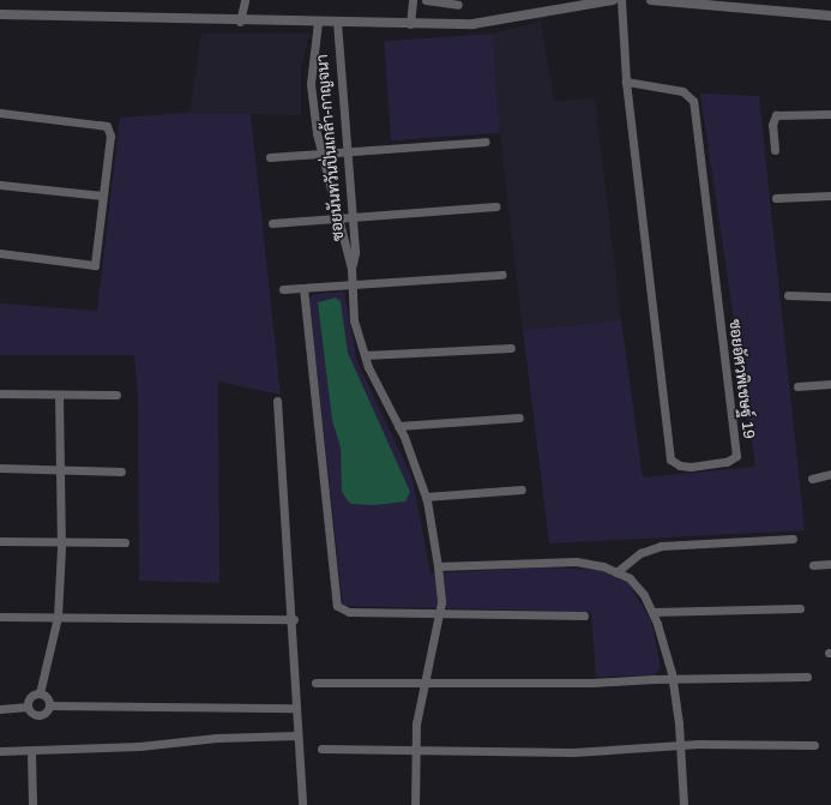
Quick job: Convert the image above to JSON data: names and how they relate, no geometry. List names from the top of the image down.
{
  "streets": {
    "street": ["ซอยนันทวันปิ่นเกล้า-กาญจนา", "ซอยอัศวพิเชษฐ์ 19"]
  }
}
